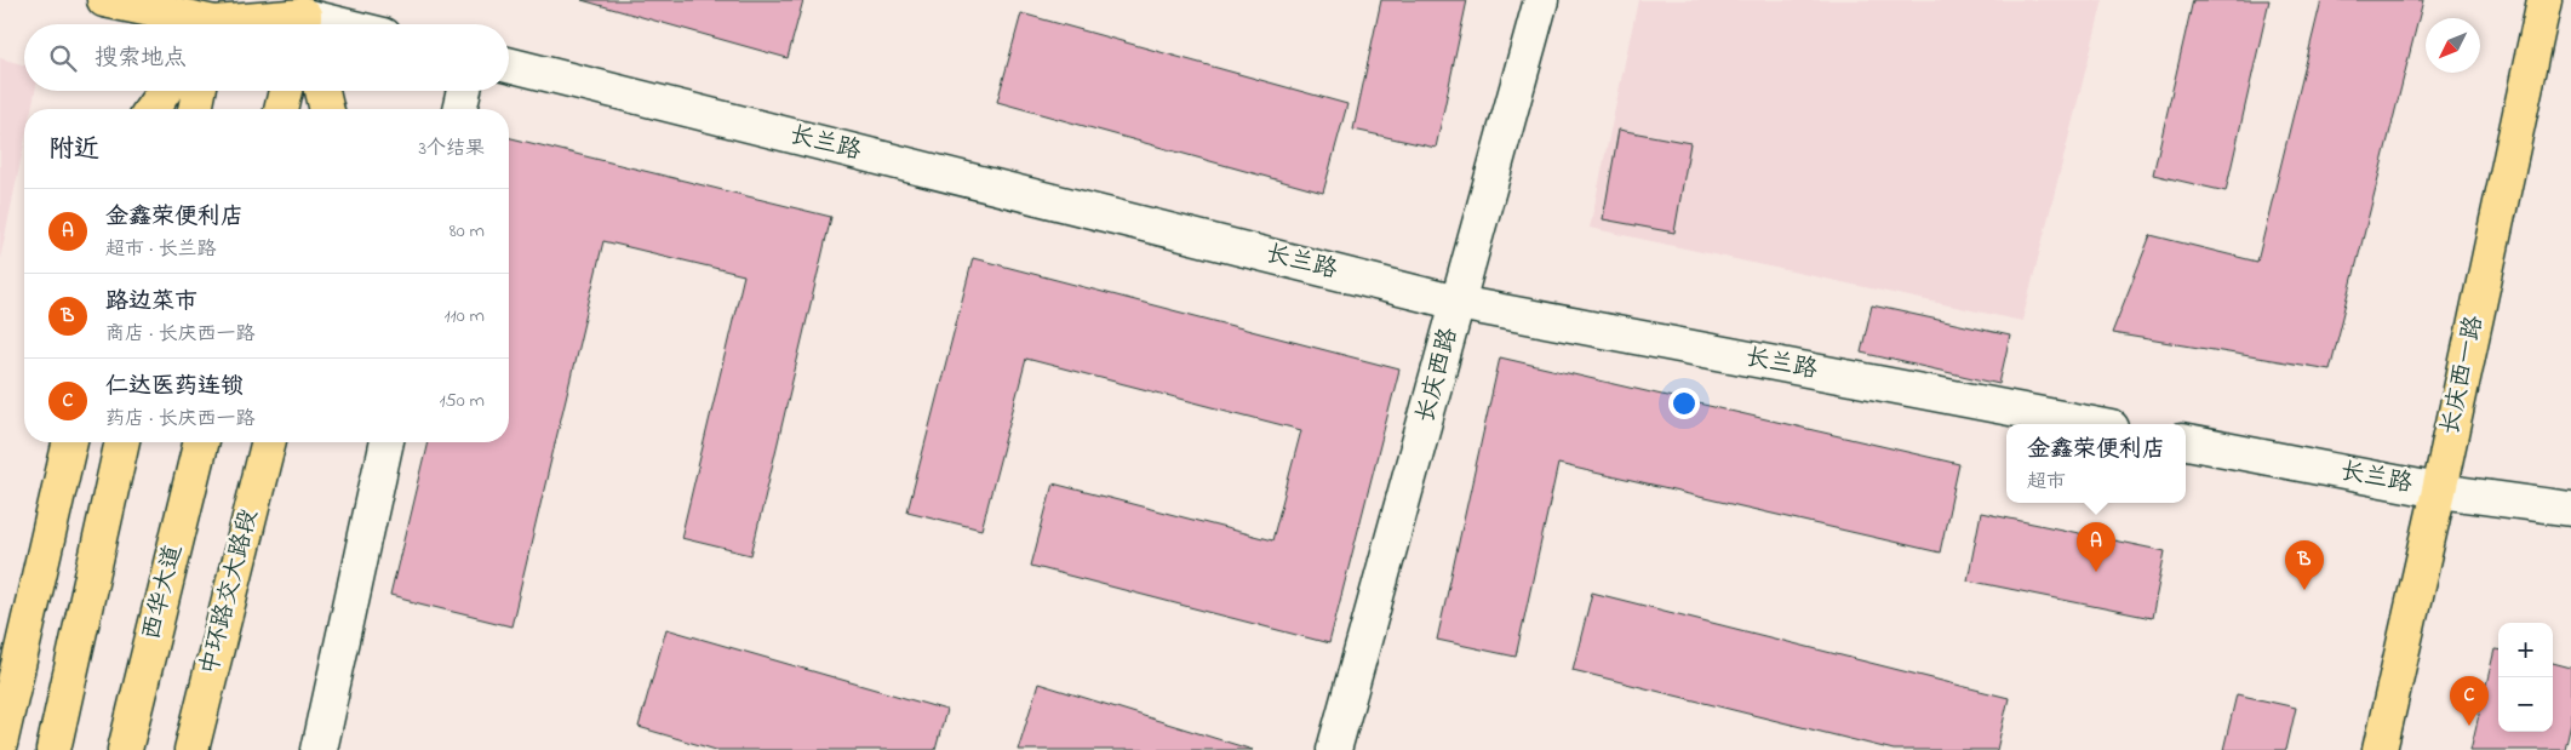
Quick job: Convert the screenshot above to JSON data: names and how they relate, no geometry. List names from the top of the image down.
{
  "streets": {
    "main road": ["长庆西一路", "西华大道", "中环路交大路段"],
    "street": ["长兰路", "长庆西路"]
  },
  "crossings": [
    ["长兰路", "长庆西路"],
    ["长兰路", "长庆西一路"]
  ],
  "north": "bottom left",
  "page": {
    "search": "搜索地点",
    "heading": ["附近", "3个结果"],
    "list": [
      {
        "mark": "A",
        "name": "金鑫荣便利店",
        "note": "超市 · 长兰路",
        "value": "80 m"
      },
      {
        "mark": "B",
        "name": "路边菜市",
        "note": "商店 · 长庆西一路",
        "value": "110 m"
      },
      {
        "mark": "C",
        "name": "仁达医药连锁",
        "note": "药店 · 长庆西一路",
        "value": "150 m"
      }
    ],
    "popup": ["金鑫荣便利店", "超市"],
    "pins": ["A", "B", "C"],
    "map_buttons": ["+", "−"]
  }
}
